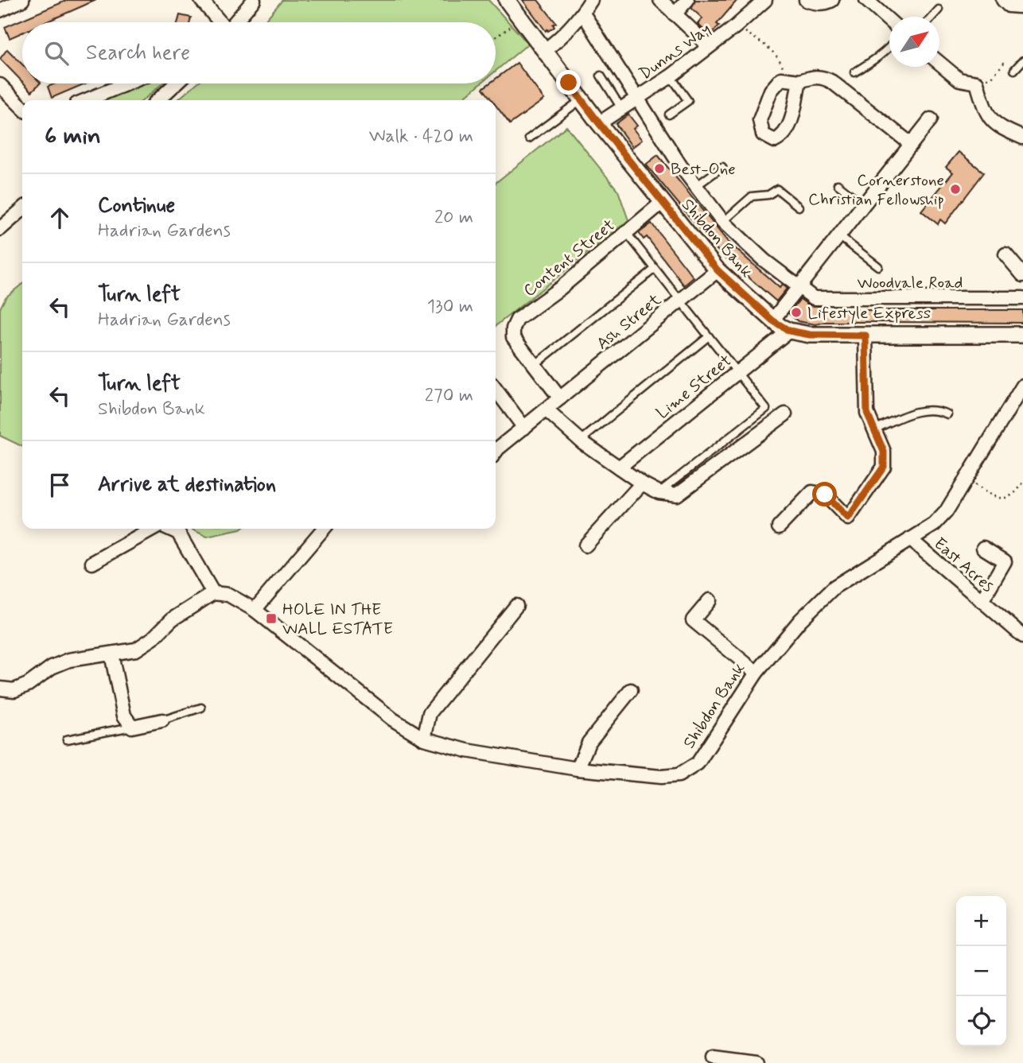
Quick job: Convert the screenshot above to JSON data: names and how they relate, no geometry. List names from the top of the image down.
{
  "streets": {
    "street": [
      "Dunns Way",
      "Shibdon Bank",
      "Content Street",
      "Woodvale Road",
      "Ash Street",
      "Lime Street",
      "East Acres"
    ]
  },
  "crossings": [
    ["Dunns Way", "Shibdon Bank"],
    ["Dunns Way", "Woodvale Road"],
    ["Shibdon Bank", "Content Street"],
    ["Shibdon Bank", "Ash Street"],
    ["Shibdon Bank", "Lime Street"],
    ["Shibdon Bank", "East Acres"],
    ["Content Street", "Ash Street"]
  ],
  "places": {
    "other": ["Best-One", "Cornerstone Christian Fellowship", "Lifestyle Express"],
    "transit": ["HOLE IN THE WALL ESTATE"]
  },
  "north": "top right",
  "page": {
    "search": "Search here",
    "heading": ["6 min", "Walk · 420 m"],
    "list": [
      ["Continue", "Hadrian Gardens", "20 m"],
      ["Turn left", "Hadrian Gardens", "130 m"],
      ["Turn left", "Shibdon Bank", "270 m"],
      "Arrive at destination"
    ],
    "map_buttons": ["+", "−"]
  }
}
